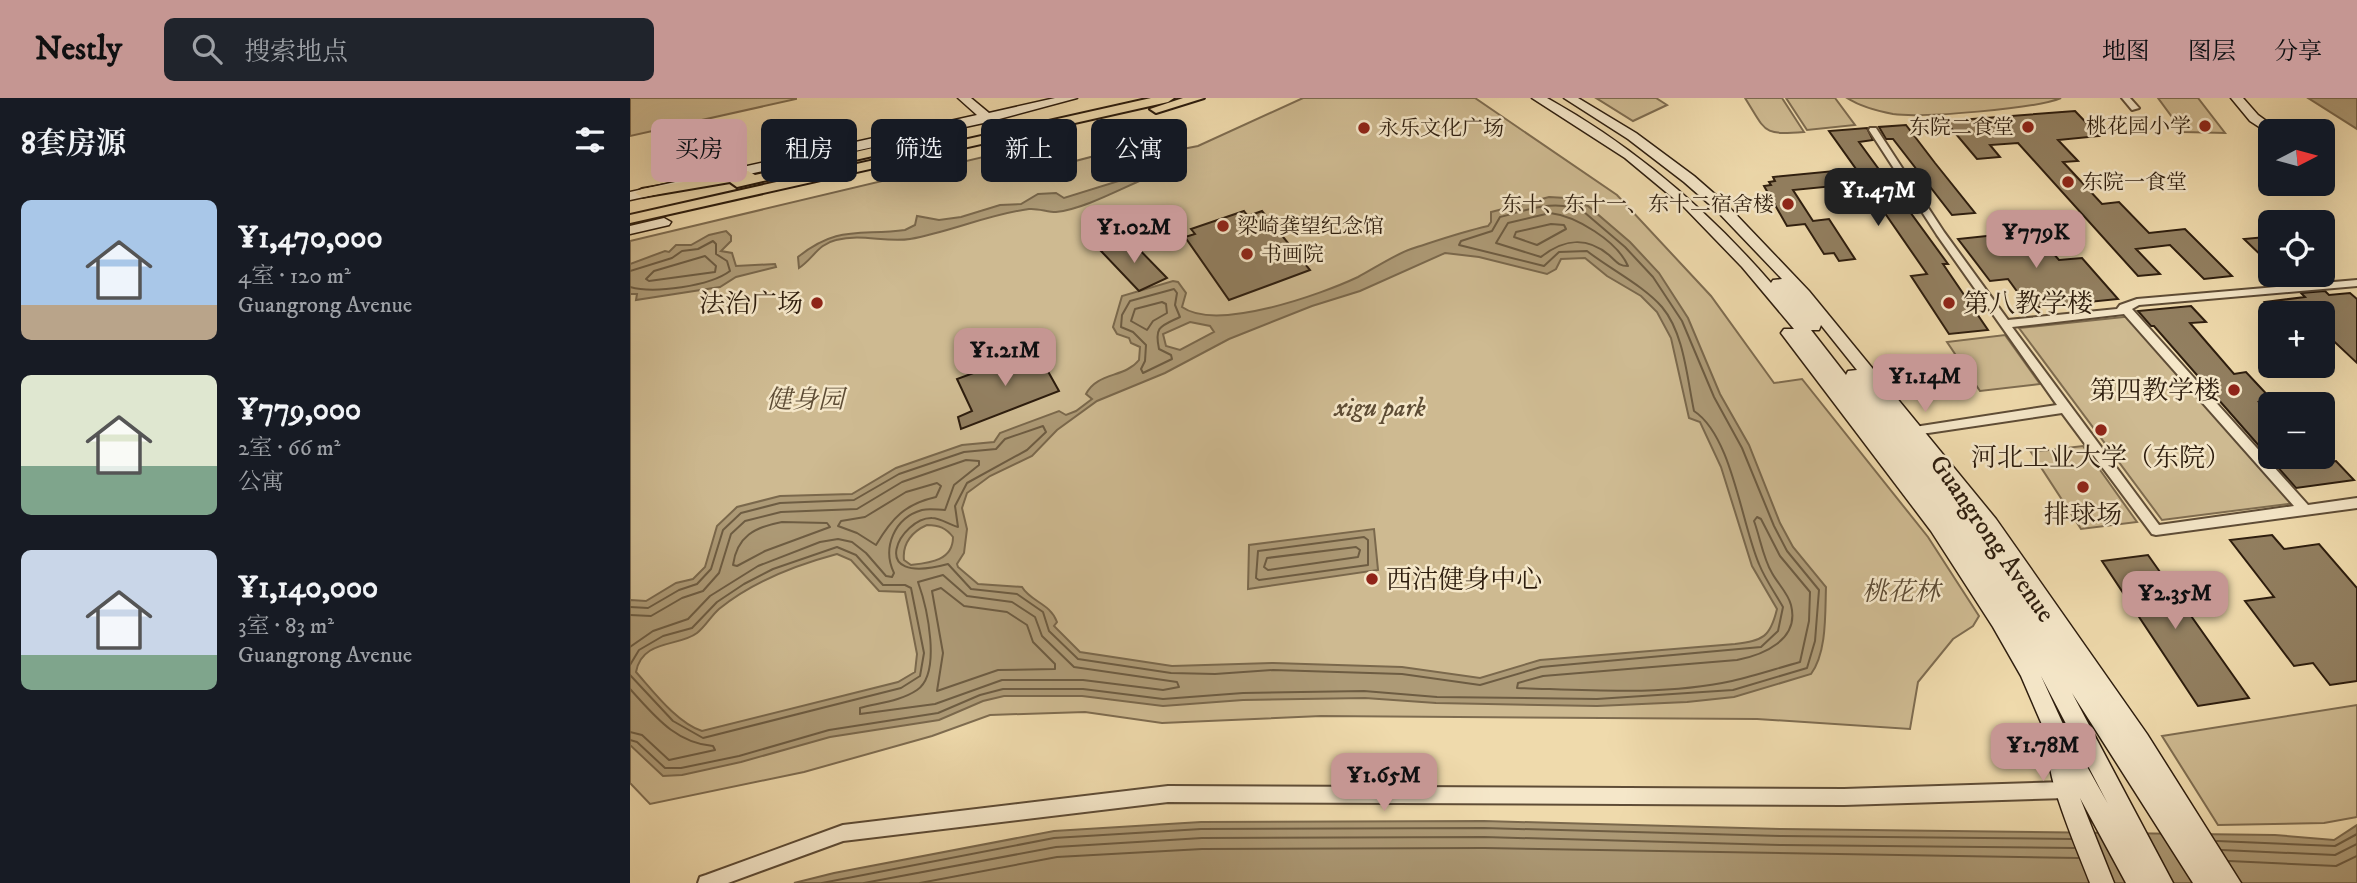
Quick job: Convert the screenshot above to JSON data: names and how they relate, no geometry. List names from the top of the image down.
{
  "streets": {
    "main road": ["Guangrong Avenue"]
  },
  "parks": ["健身园", "xigu park", "桃花林"],
  "places": [
    "桃花园小学",
    "东院二食堂",
    "永乐文化广场",
    "东院一食堂",
    "东十、东十一、东十二宿舍楼",
    "梁崎龚望纪念馆",
    "书画院",
    "法治广场",
    "第八教学楼",
    "第四教学楼",
    "河北工业大学（东院）",
    "排球场",
    "西沽健身中心"
  ],
  "north": "right",
  "page": {
    "header": "Nestly",
    "search": "搜索地点",
    "nav": ["地图", "图层", "分享"],
    "heading": "8套房源",
    "map_buttons": ["+", "−"],
    "chip": [
      "买房",
      "租房",
      "筛选",
      "新上",
      "公寓"
    ],
    "price": [
      "¥1.47M",
      "¥1.02M",
      "¥779K",
      "¥1.21M",
      "¥1.14M",
      "¥2.35M",
      "¥1.78M",
      "¥1.65M"
    ],
    "list": [
      {
        "name": "¥1,470,000",
        "note": "4室 · 120 m² · Guangrong Avenue"
      },
      {
        "name": "¥779,000",
        "note": "2室 · 66 m² · 公寓"
      },
      {
        "name": "¥1,140,000",
        "note": "3室 · 83 m² · Guangrong Avenue"
      }
    ]
  }
}
